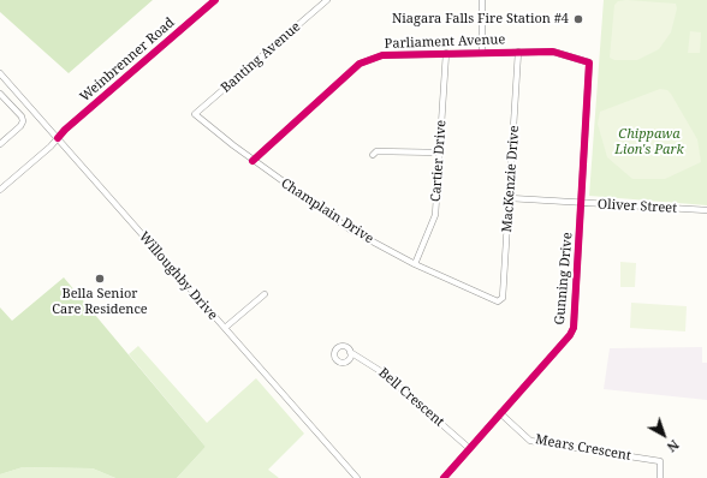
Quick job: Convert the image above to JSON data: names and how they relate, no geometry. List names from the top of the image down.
{
  "streets": {
    "street": [
      "Parliament Avenue",
      "Banting Avenue",
      "Weinbrenner Road",
      "Cartier Drive",
      "MacKenzie Drive",
      "Oliver Street",
      "Champlain Drive",
      "Willoughby Drive",
      "Gunning Drive",
      "Bell Crescent",
      "Mears Crescent"
    ]
  },
  "crossings": [
    ["Parliament Avenue", "Cartier Drive"],
    ["Parliament Avenue", "MacKenzie Drive"],
    ["Parliament Avenue", "Champlain Drive"],
    ["Parliament Avenue", "Gunning Drive"],
    ["Banting Avenue", "Champlain Drive"],
    ["Weinbrenner Road", "Willoughby Drive"],
    ["Cartier Drive", "Champlain Drive"],
    ["MacKenzie Drive", "Oliver Street"],
    ["MacKenzie Drive", "Champlain Drive"],
    ["Oliver Street", "Gunning Drive"],
    ["Gunning Drive", "Bell Crescent"],
    ["Gunning Drive", "Mears Crescent"]
  ],
  "parks": ["Chippawa Lion's Park"],
  "places": ["Niagara Falls Fire Station #4", "Bella Senior Care Residence"],
  "north": "bottom right"
}
